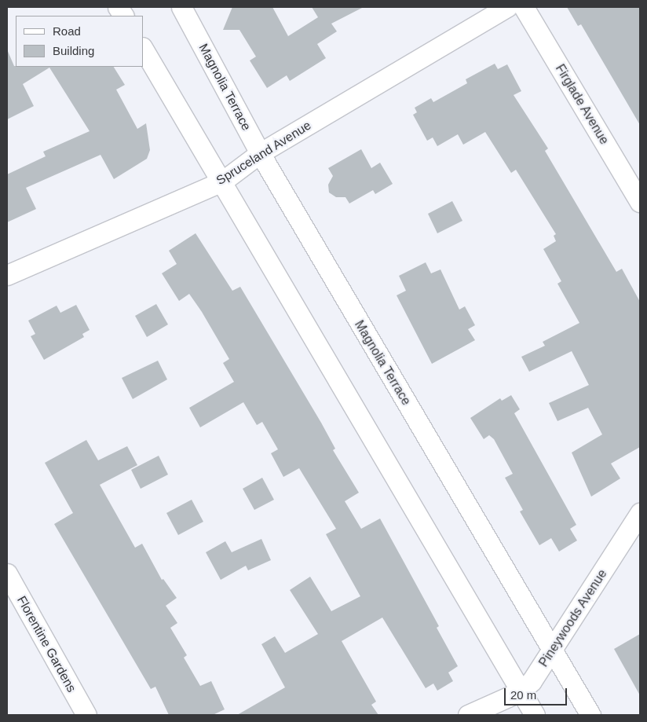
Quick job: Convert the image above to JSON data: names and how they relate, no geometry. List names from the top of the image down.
{
  "streets": {
    "street": [
      "Magnolia Terrace",
      "Firglade Avenue",
      "Spruceland Avenue",
      "Pineywoods Avenue",
      "Florentine Gardens"
    ]
  },
  "crossings": [
    ["Magnolia Terrace", "Spruceland Avenue"],
    ["Magnolia Terrace", "Pineywoods Avenue"]
  ],
  "legend": ["Road", "Building"],
  "scale_bar": "20 m"
}
